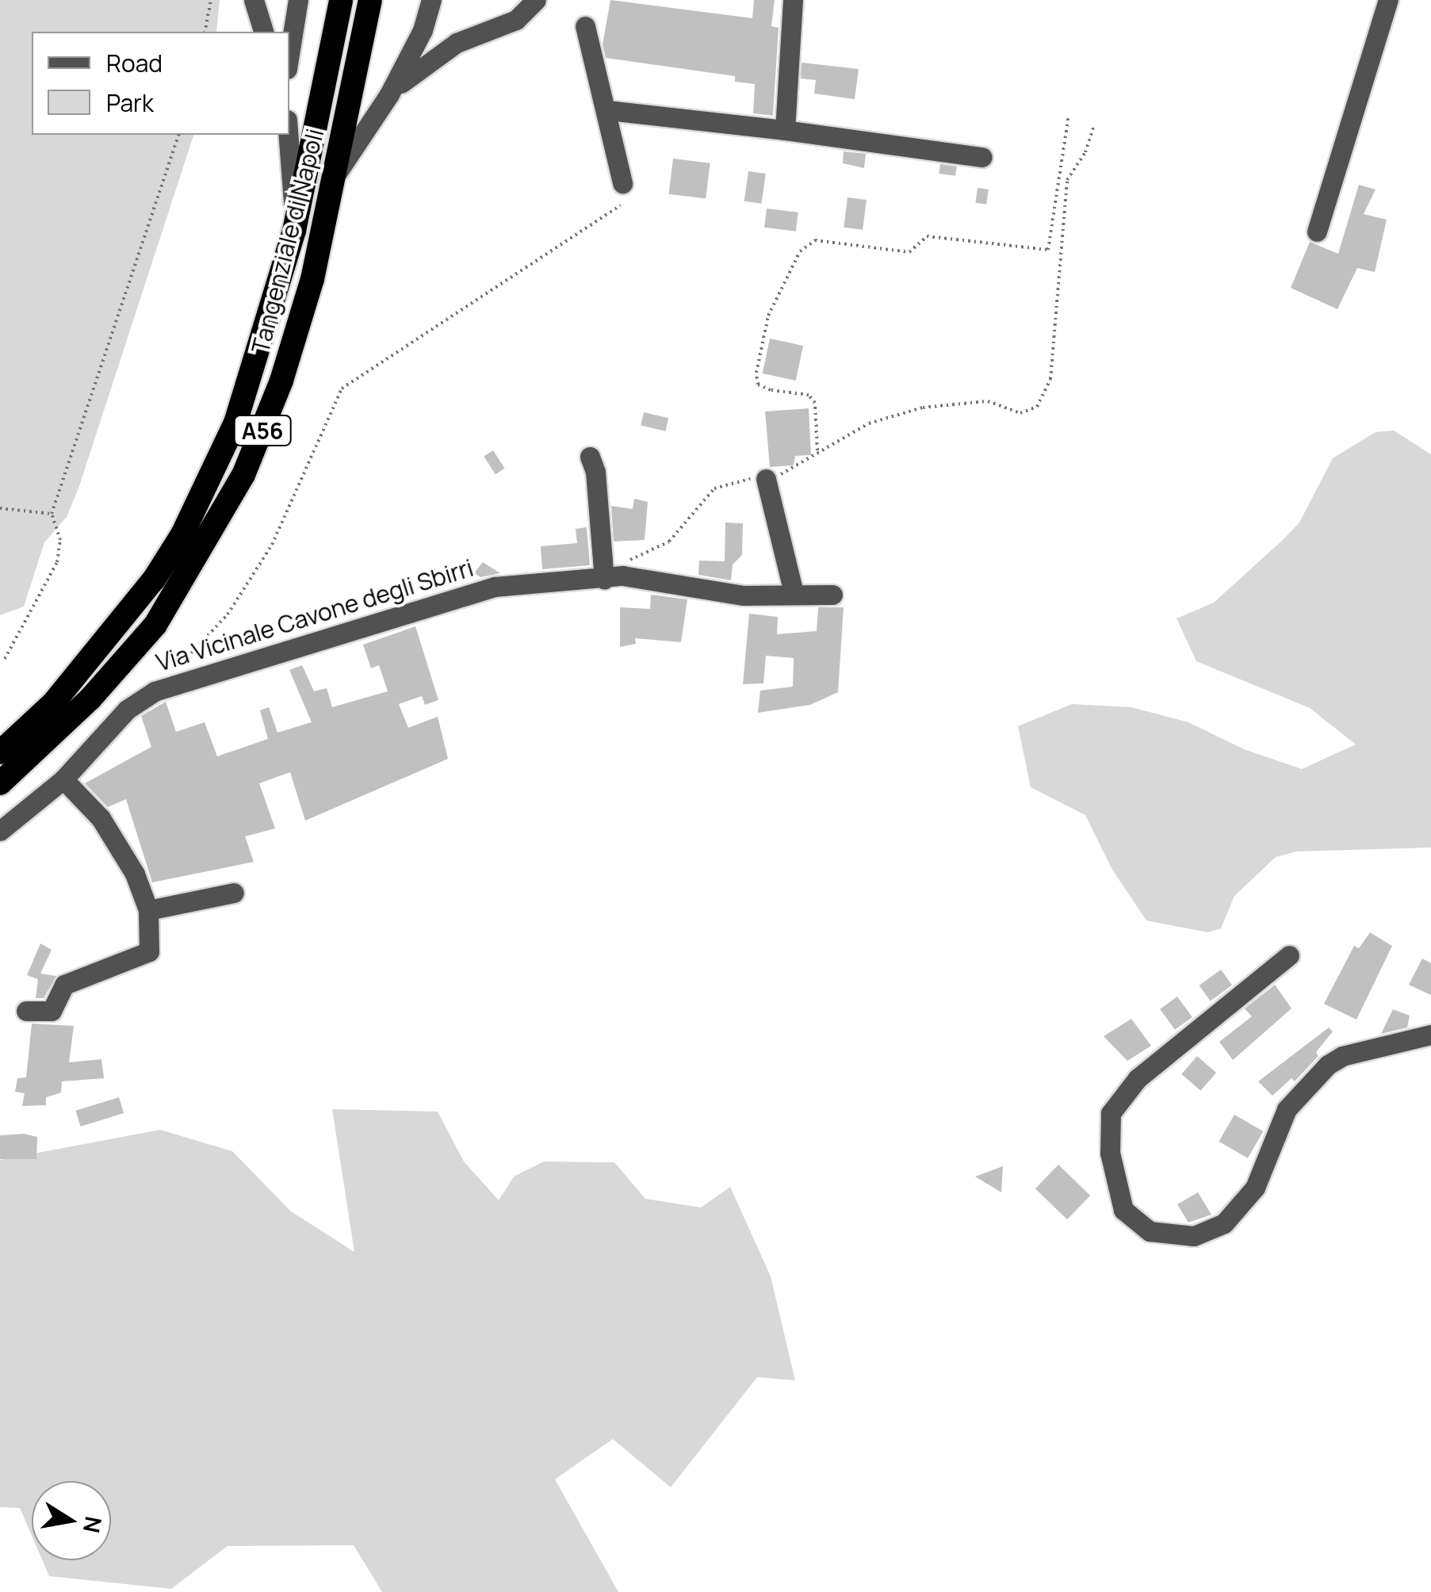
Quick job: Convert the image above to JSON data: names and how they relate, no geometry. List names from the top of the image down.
{
  "streets": {
    "highway": ["Tangenziale di Napoli", "A56"],
    "street": ["Via Vicinale Cavone degli Sbirri"]
  },
  "legend": ["Road", "Park"],
  "north": "right"
}
